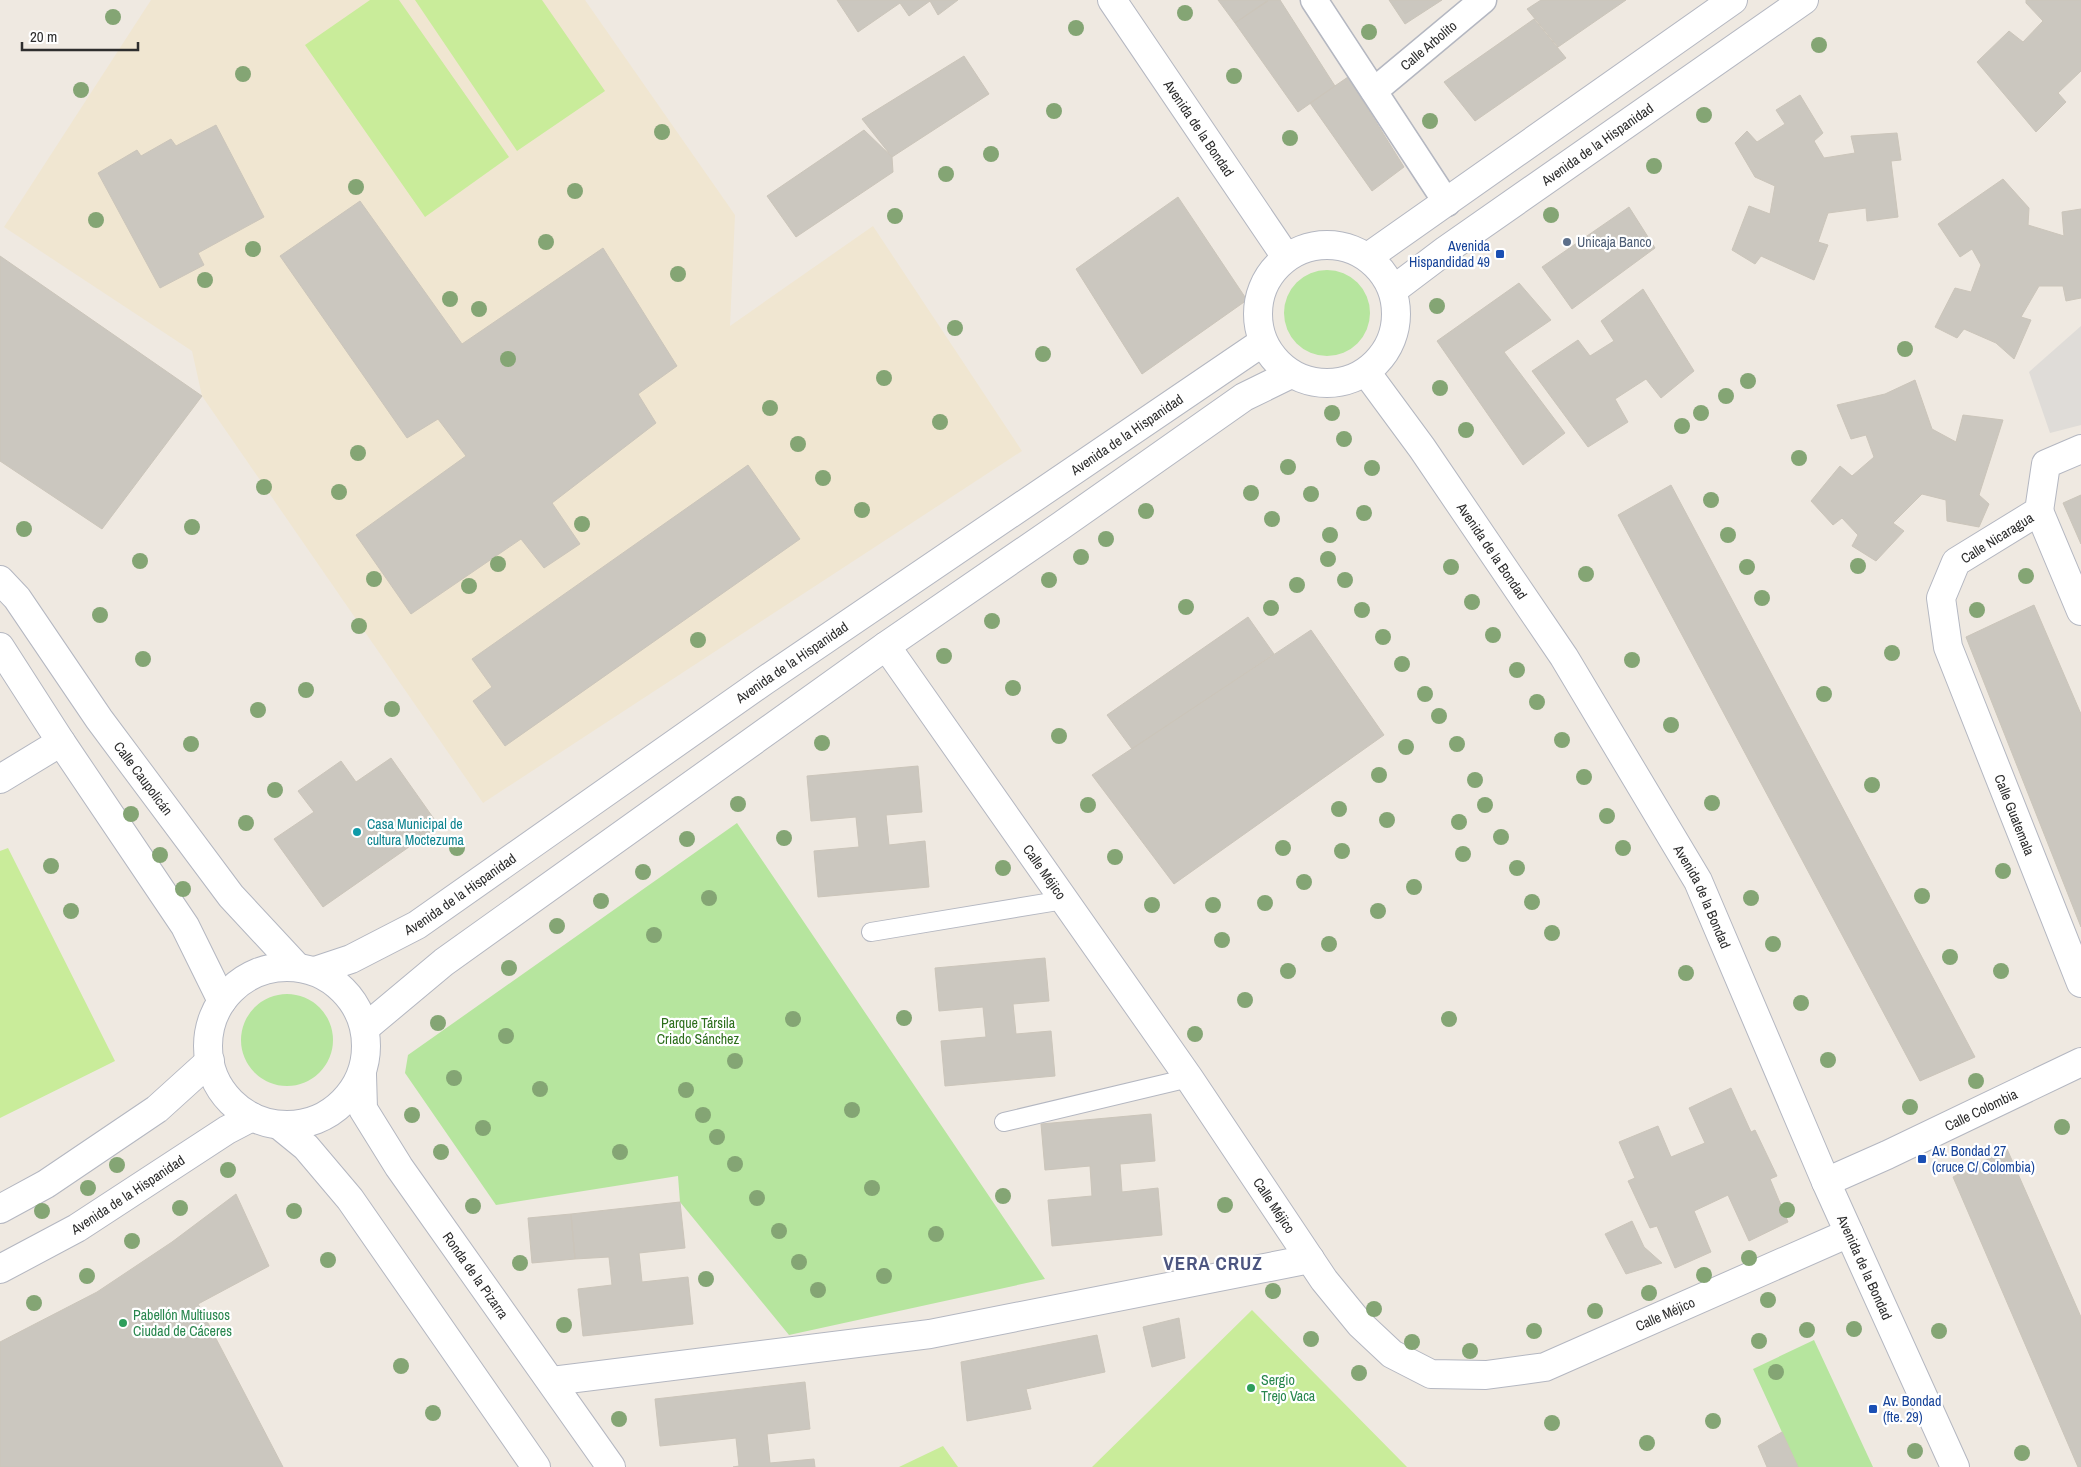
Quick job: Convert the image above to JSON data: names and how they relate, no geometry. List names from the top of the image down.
{
  "streets": {
    "street": [
      "Calle Arbolito",
      "Avenida de la Bondad",
      "Avenida de la Hispanidad",
      "Calle Nicaragua",
      "Calle Caupolicán",
      "Calle Guatemala",
      "Calle Méjico",
      "Calle Colombia",
      "Ronda de la Pizarra"
    ]
  },
  "crossings": [
    ["Avenida de la Bondad", "Avenida de la Hispanidad"],
    ["Avenida de la Bondad", "Calle Méjico"],
    ["Avenida de la Bondad", "Calle Colombia"],
    ["Avenida de la Hispanidad", "Calle Caupolicán"],
    ["Avenida de la Hispanidad", "Ronda de la Pizarra"],
    ["Calle Nicaragua", "Calle Guatemala"],
    ["Calle Caupolicán", "Ronda de la Pizarra"]
  ],
  "districts": ["VERA CRUZ"],
  "parks": ["Parque Társila Criado Sánchez"],
  "places": {
    "other": [
      "Unicaja Banco",
      "Casa Municipal de cultura Moctezuma",
      "Pabellón Multiusos Ciudad de Cáceres",
      "Sergio Trejo Vaca"
    ],
    "transit": ["Avenida Hispandidad 49", "Av. Bondad 27 (cruce C/ Colombia)", "Av. Bondad (fte. 29)"]
  },
  "scale_bar": "20 m"
}
